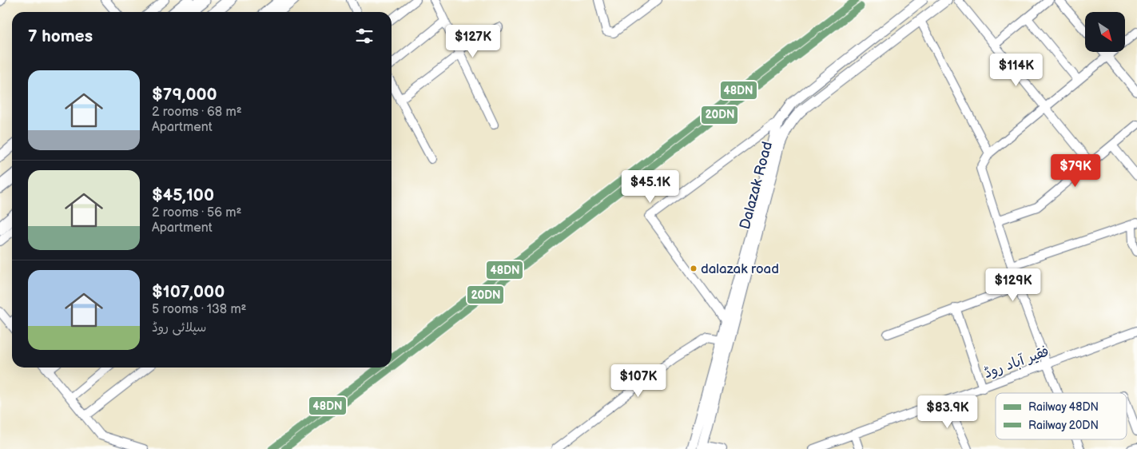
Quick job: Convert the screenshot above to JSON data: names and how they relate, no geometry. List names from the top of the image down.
{
  "streets": {
    "main road": ["Dalazak Road"],
    "street": ["فقیر آباد روڈ"]
  },
  "places": ["dalazak road"],
  "lines": ["rail line 48DN", "rail line 20DN"],
  "legend": ["Railway 48DN", "Railway 20DN"],
  "north": "bottom right",
  "page": {
    "heading": "7 homes",
    "price": [
      "$127K",
      "$114K",
      "$79K",
      "$45.1K",
      "$129K",
      "$107K",
      "$83.9K"
    ],
    "list": [
      {
        "name": "$79,000",
        "note": "2 rooms · 68 m² · Apartment"
      },
      {
        "name": "$45,100",
        "note": "2 rooms · 56 m² · Apartment"
      },
      {
        "name": "$107,000",
        "note": "5 rooms · 138 m² · سپلائی روڈ"
      }
    ]
  }
}
